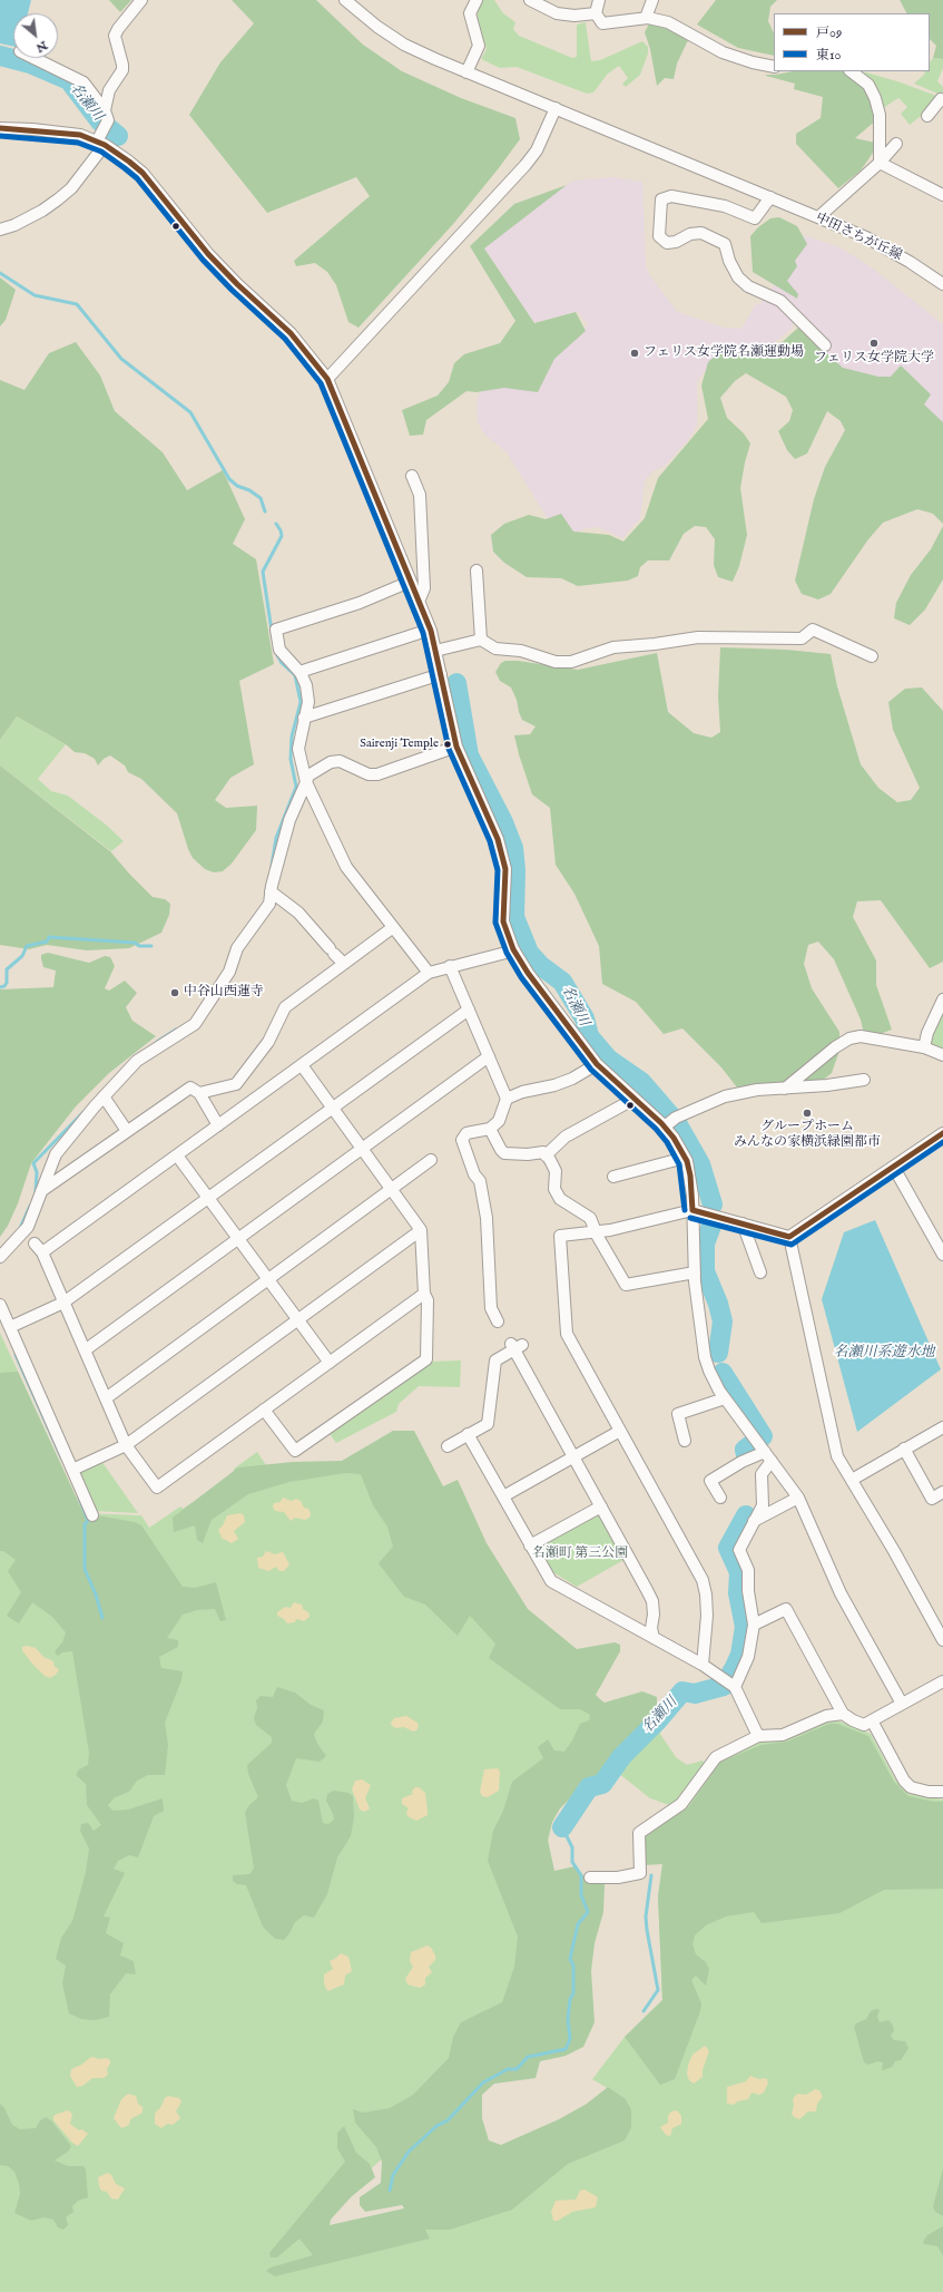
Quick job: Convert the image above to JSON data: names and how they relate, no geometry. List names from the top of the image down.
{
  "streets": {
    "street": ["中田さちが丘線"]
  },
  "water": ["名瀬川", "名瀬川系遊水地"],
  "parks": ["名瀬町 第三公園"],
  "places": [
    "フェリス女学院大学",
    "フェリス女学院名瀬運動場",
    "Sairenji Temple",
    "中谷山西蓮寺",
    "グループホーム みんなの家横浜緑園都市"
  ],
  "lines": ["transit line 戸09", "transit line 東10"],
  "legend": ["戸09", "東10"],
  "north": "bottom right"
}
